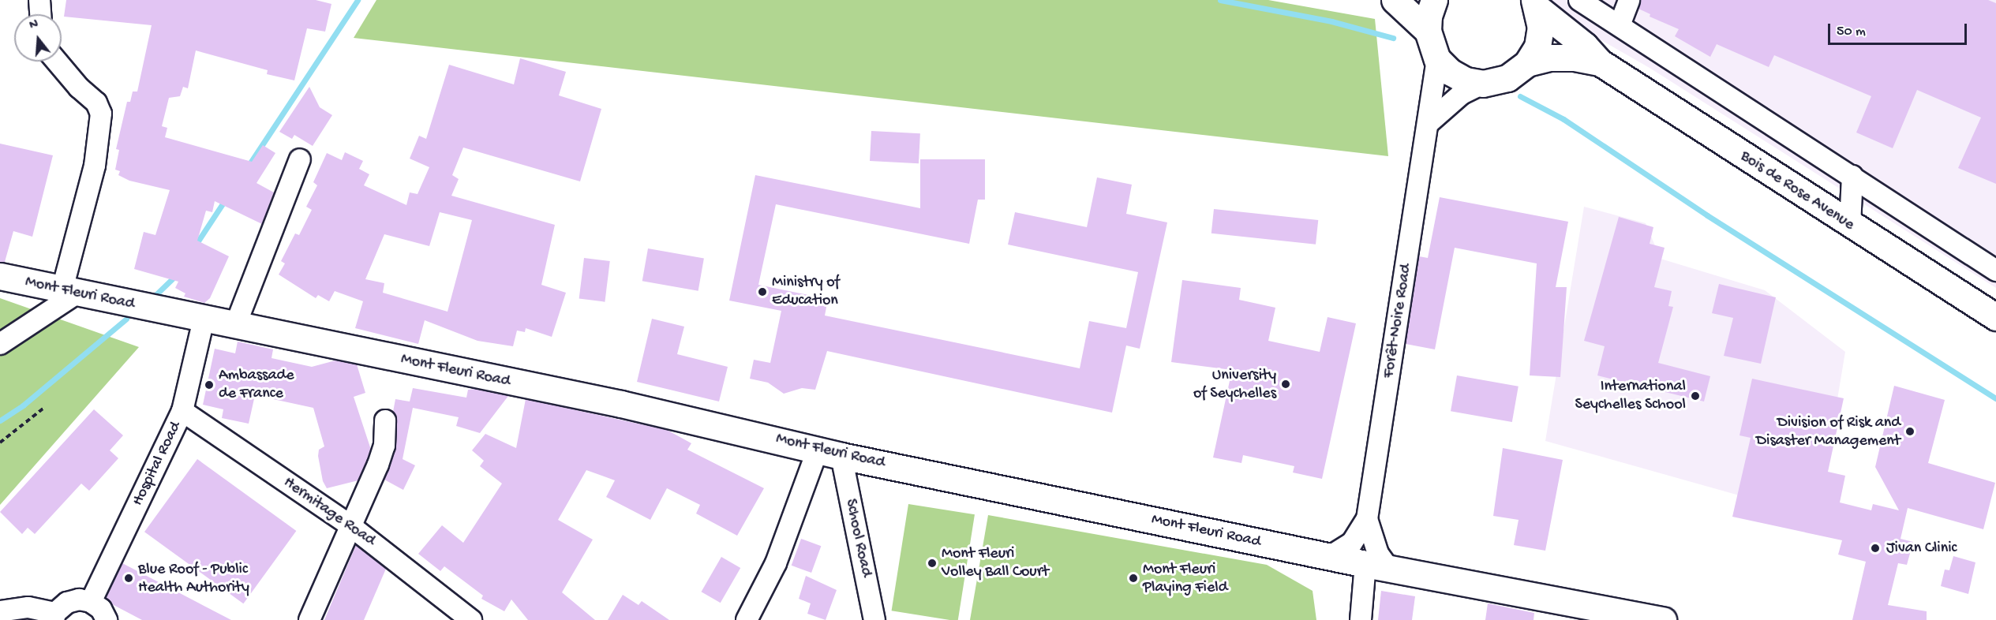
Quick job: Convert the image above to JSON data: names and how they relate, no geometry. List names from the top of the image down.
{
  "streets": {
    "main road": ["Bois de Rose Avenue", "Mont Fleuri Road"],
    "street": [
      "Forêt-Noire Road",
      "Hospital Road",
      "Hermitage Road",
      "School Road"
    ]
  },
  "crossings": [
    ["Mont Fleuri Road", "Forêt-Noire Road"],
    ["Mont Fleuri Road", "Hospital Road"],
    ["Mont Fleuri Road", "School Road"],
    ["Hospital Road", "Hermitage Road"]
  ],
  "places": [
    "Ministry of Education",
    "University of Seychelles",
    "Ambassade de France",
    "International Seychelles School",
    "Division of Risk and Disaster Management",
    "Jivan Clinic",
    "Mont Fleuri Volley Ball Court",
    "Blue Roof - Public Health Authority",
    "Mont Fleuri Playing Field"
  ],
  "scale_bar": "50 m",
  "north": "top"
}
